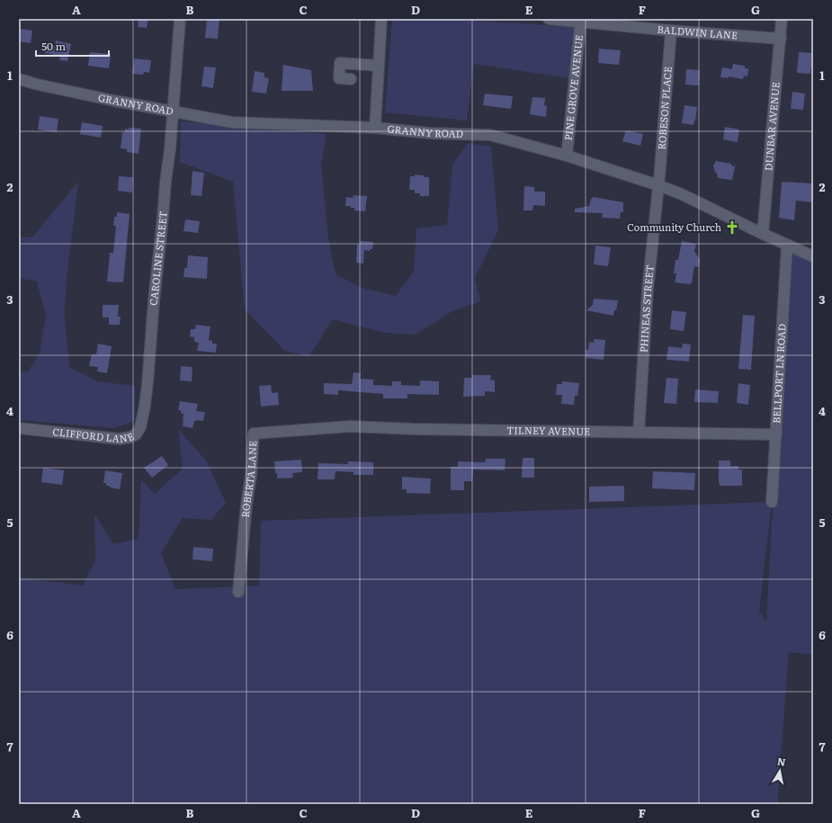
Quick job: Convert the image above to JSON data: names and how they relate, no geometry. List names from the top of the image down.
{
  "streets": {
    "street": [
      "BALDWIN LANE",
      "PINE GROVE AVENUE",
      "GRANNY ROAD",
      "ROBESON PLACE",
      "DUNBAR AVENUE",
      "CAROLINE STREET",
      "PHINEAS STREET",
      "BELLPORT LN ROAD",
      "TILNEY AVENUE",
      "CLIFFORD LANE",
      "ROBERTA LANE"
    ]
  },
  "crossings": [
    ["BALDWIN LANE", "PINE GROVE AVENUE"],
    ["BALDWIN LANE", "ROBESON PLACE"],
    ["BALDWIN LANE", "DUNBAR AVENUE"],
    ["PINE GROVE AVENUE", "GRANNY ROAD"],
    ["GRANNY ROAD", "ROBESON PLACE"],
    ["GRANNY ROAD", "DUNBAR AVENUE"],
    ["GRANNY ROAD", "CAROLINE STREET"],
    ["GRANNY ROAD", "PHINEAS STREET"],
    ["GRANNY ROAD", "BELLPORT LN ROAD"],
    ["ROBESON PLACE", "PHINEAS STREET"],
    ["CAROLINE STREET", "CLIFFORD LANE"],
    ["PHINEAS STREET", "TILNEY AVENUE"],
    ["BELLPORT LN ROAD", "TILNEY AVENUE"],
    ["TILNEY AVENUE", "ROBERTA LANE"]
  ],
  "places": {
    "church": ["Community Church"]
  },
  "scale_bar": "50 m",
  "north": "top",
  "grid": {
    "columns": [
      "A",
      "B",
      "C",
      "D",
      "E",
      "F",
      "G"
    ],
    "rows": [
      "1",
      "2",
      "3",
      "4",
      "5",
      "6",
      "7"
    ]
  }
}
